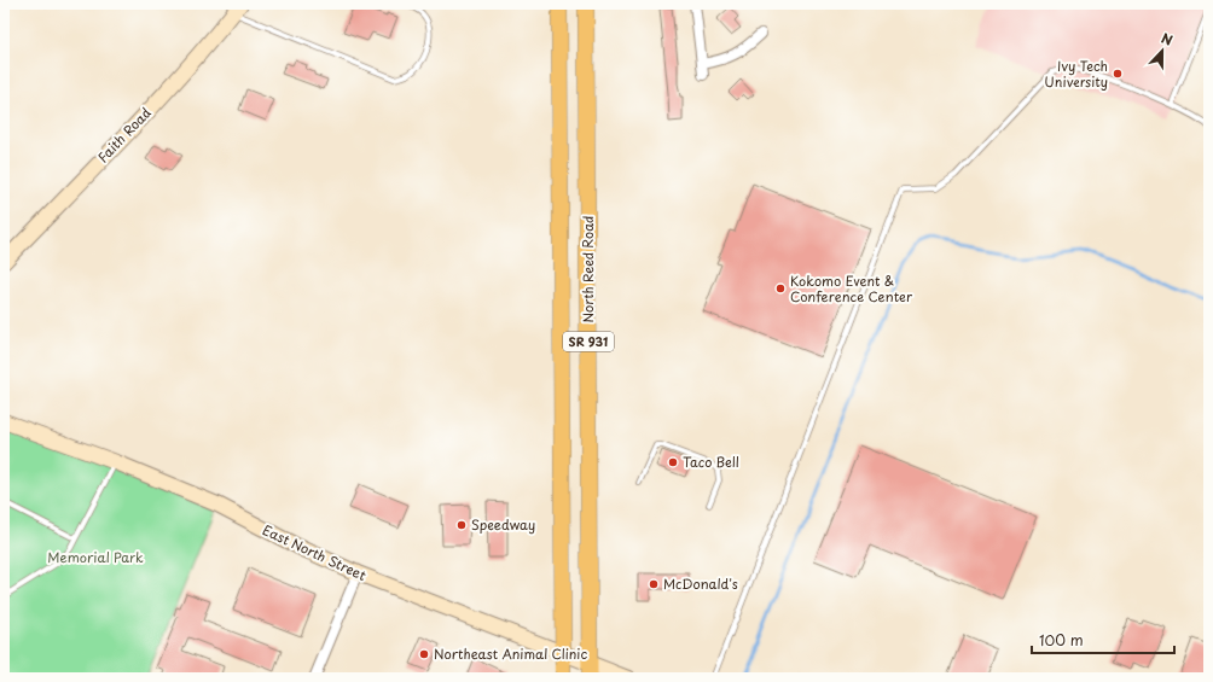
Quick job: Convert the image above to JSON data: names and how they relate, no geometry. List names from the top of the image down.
{
  "streets": {
    "main road": ["North Reed Road", "SR 931"],
    "street": ["Faith Road", "East North Street"]
  },
  "crossings": [
    ["North Reed Road", "East North Street"]
  ],
  "parks": ["Memorial Park"],
  "places": [
    "Ivy Tech University",
    "Kokomo Event & Conference Center",
    "Taco Bell",
    "Speedway",
    "McDonald's",
    "Northeast Animal Clinic"
  ],
  "scale_bar": "100 m",
  "north": "top"
}
